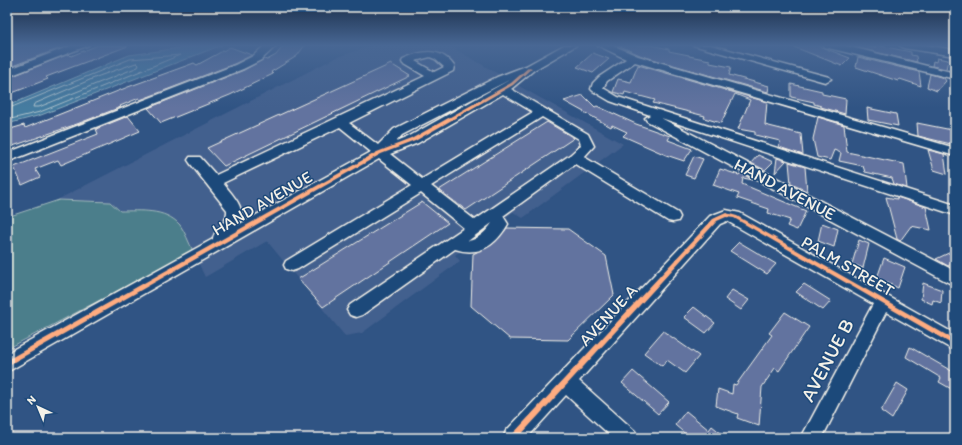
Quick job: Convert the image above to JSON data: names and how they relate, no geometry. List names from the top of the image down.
{
  "streets": {
    "street": [
      "HAND AVENUE",
      "PALM STREET",
      "AVENUE A",
      "AVENUE B"
    ]
  },
  "crossings": [
    ["PALM STREET", "AVENUE A"],
    ["PALM STREET", "AVENUE B"]
  ],
  "north": "top left"
}
